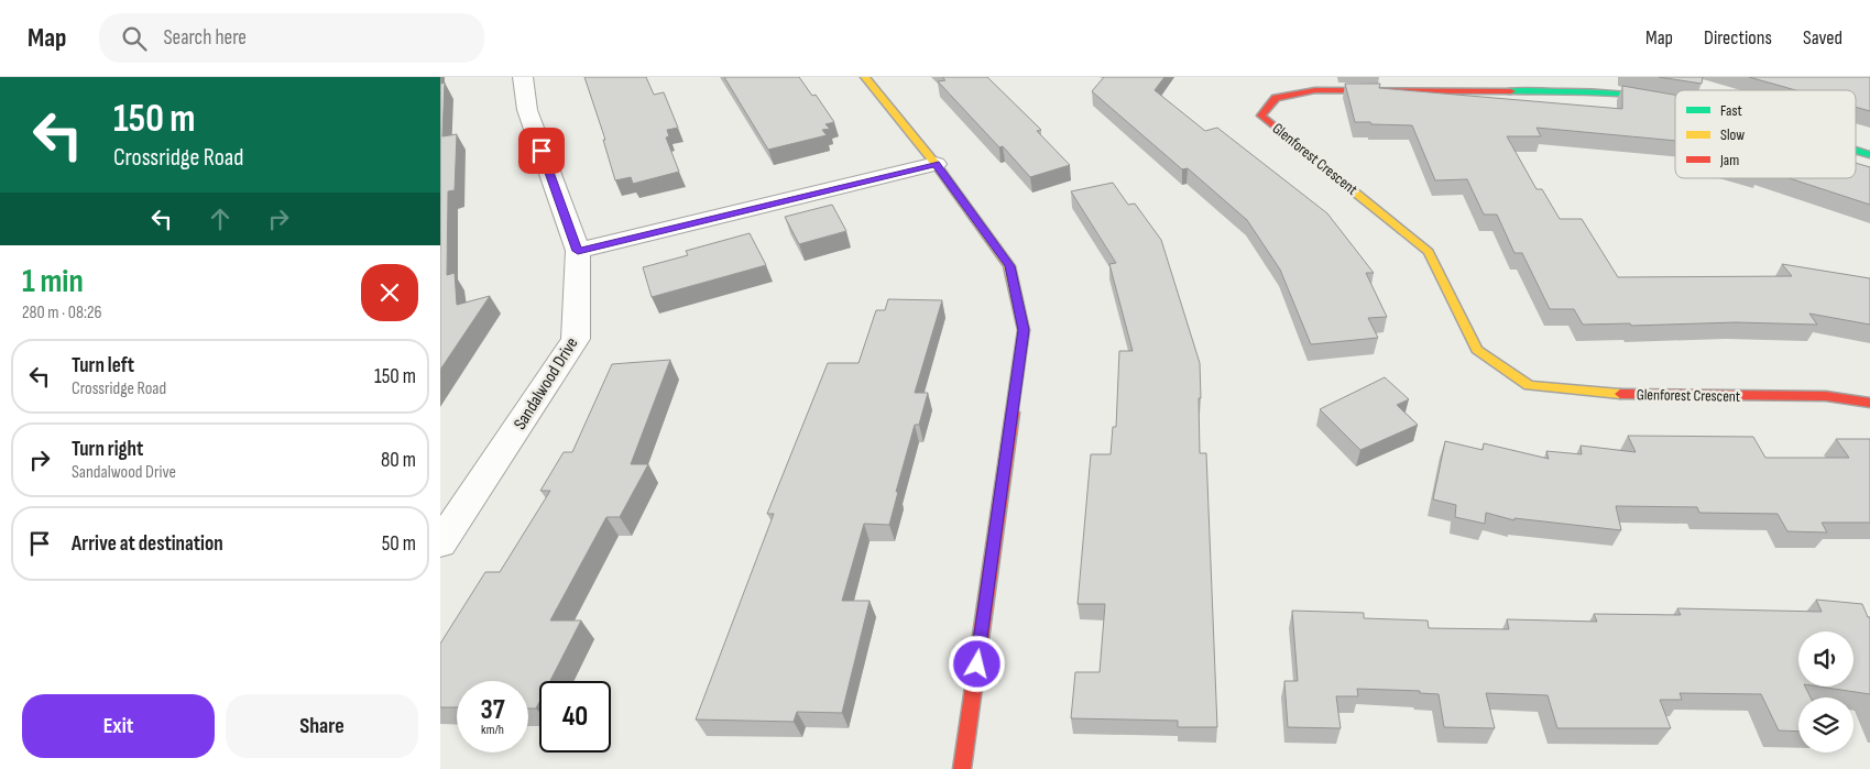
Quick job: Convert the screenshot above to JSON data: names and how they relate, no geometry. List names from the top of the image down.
{
  "streets": {
    "street": ["Glenforest Crescent", "Sandalwood Drive"]
  },
  "legend": ["Fast", "Slow", "Jam"],
  "page": {
    "header": "Map",
    "search": "Search here",
    "nav": ["Map", "Directions", "Saved"],
    "turn": ["150 m", "Crossridge Road"],
    "heading": ["1 min", "280 m · 08:26"],
    "list": [
      {
        "name": "Turn left",
        "note": "Crossridge Road",
        "value": "150 m"
      },
      {
        "name": "Turn right",
        "note": "Sandalwood Drive",
        "value": "80 m"
      },
      {
        "name": "Arrive at destination",
        "value": "50 m"
      }
    ],
    "speed": "37 km/h",
    "limit": "40",
    "buttons": ["Exit", "Share"]
  }
}
